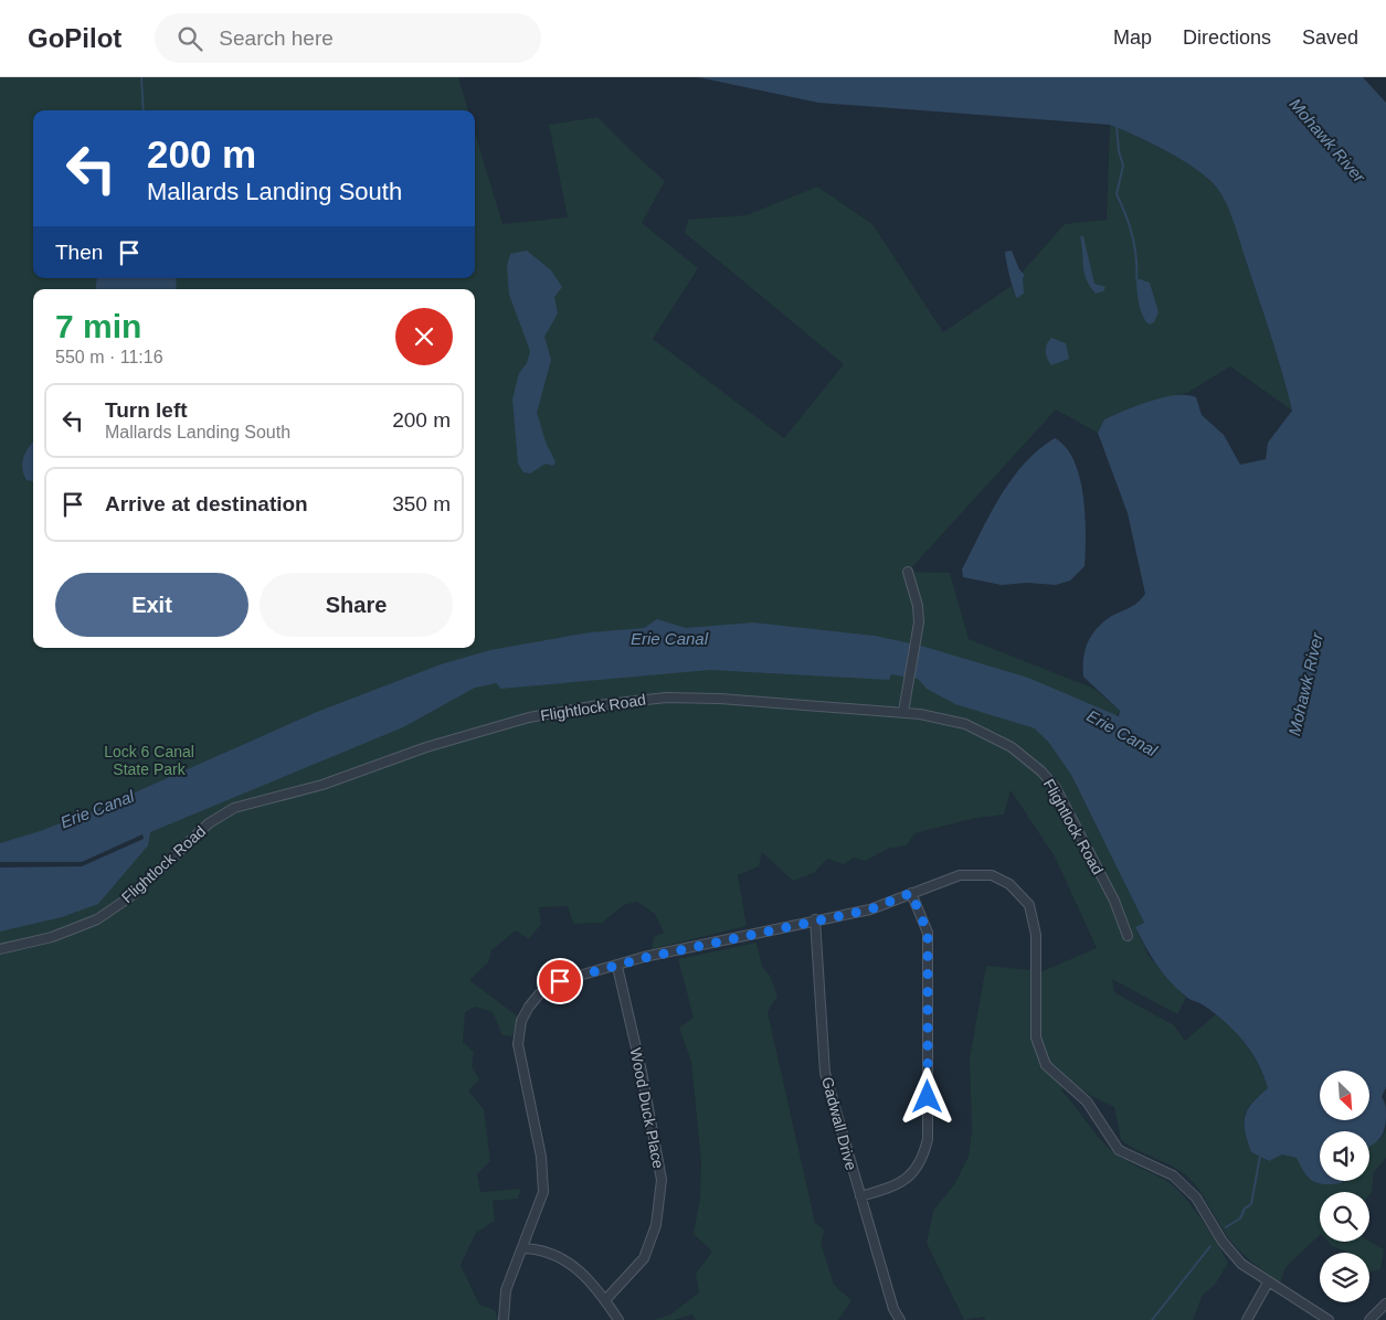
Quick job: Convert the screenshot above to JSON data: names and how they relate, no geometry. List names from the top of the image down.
{
  "streets": {
    "street": ["Flightlock Road", "Wood Duck Place", "Gadwall Drive"]
  },
  "water": ["Mohawk River", "Erie Canal"],
  "parks": ["Lock 6 Canal State Park"],
  "north": "bottom right",
  "page": {
    "header": "GoPilot",
    "search": "Search here",
    "nav": ["Map", "Directions", "Saved"],
    "turn": ["200 m", "Mallards Landing South"],
    "then": "Then",
    "heading": ["7 min", "550 m · 11:16"],
    "list": [
      {
        "name": "Turn left",
        "note": "Mallards Landing South",
        "value": "200 m"
      },
      {
        "name": "Arrive at destination",
        "value": "350 m"
      }
    ],
    "buttons": ["Exit", "Share"]
  }
}
